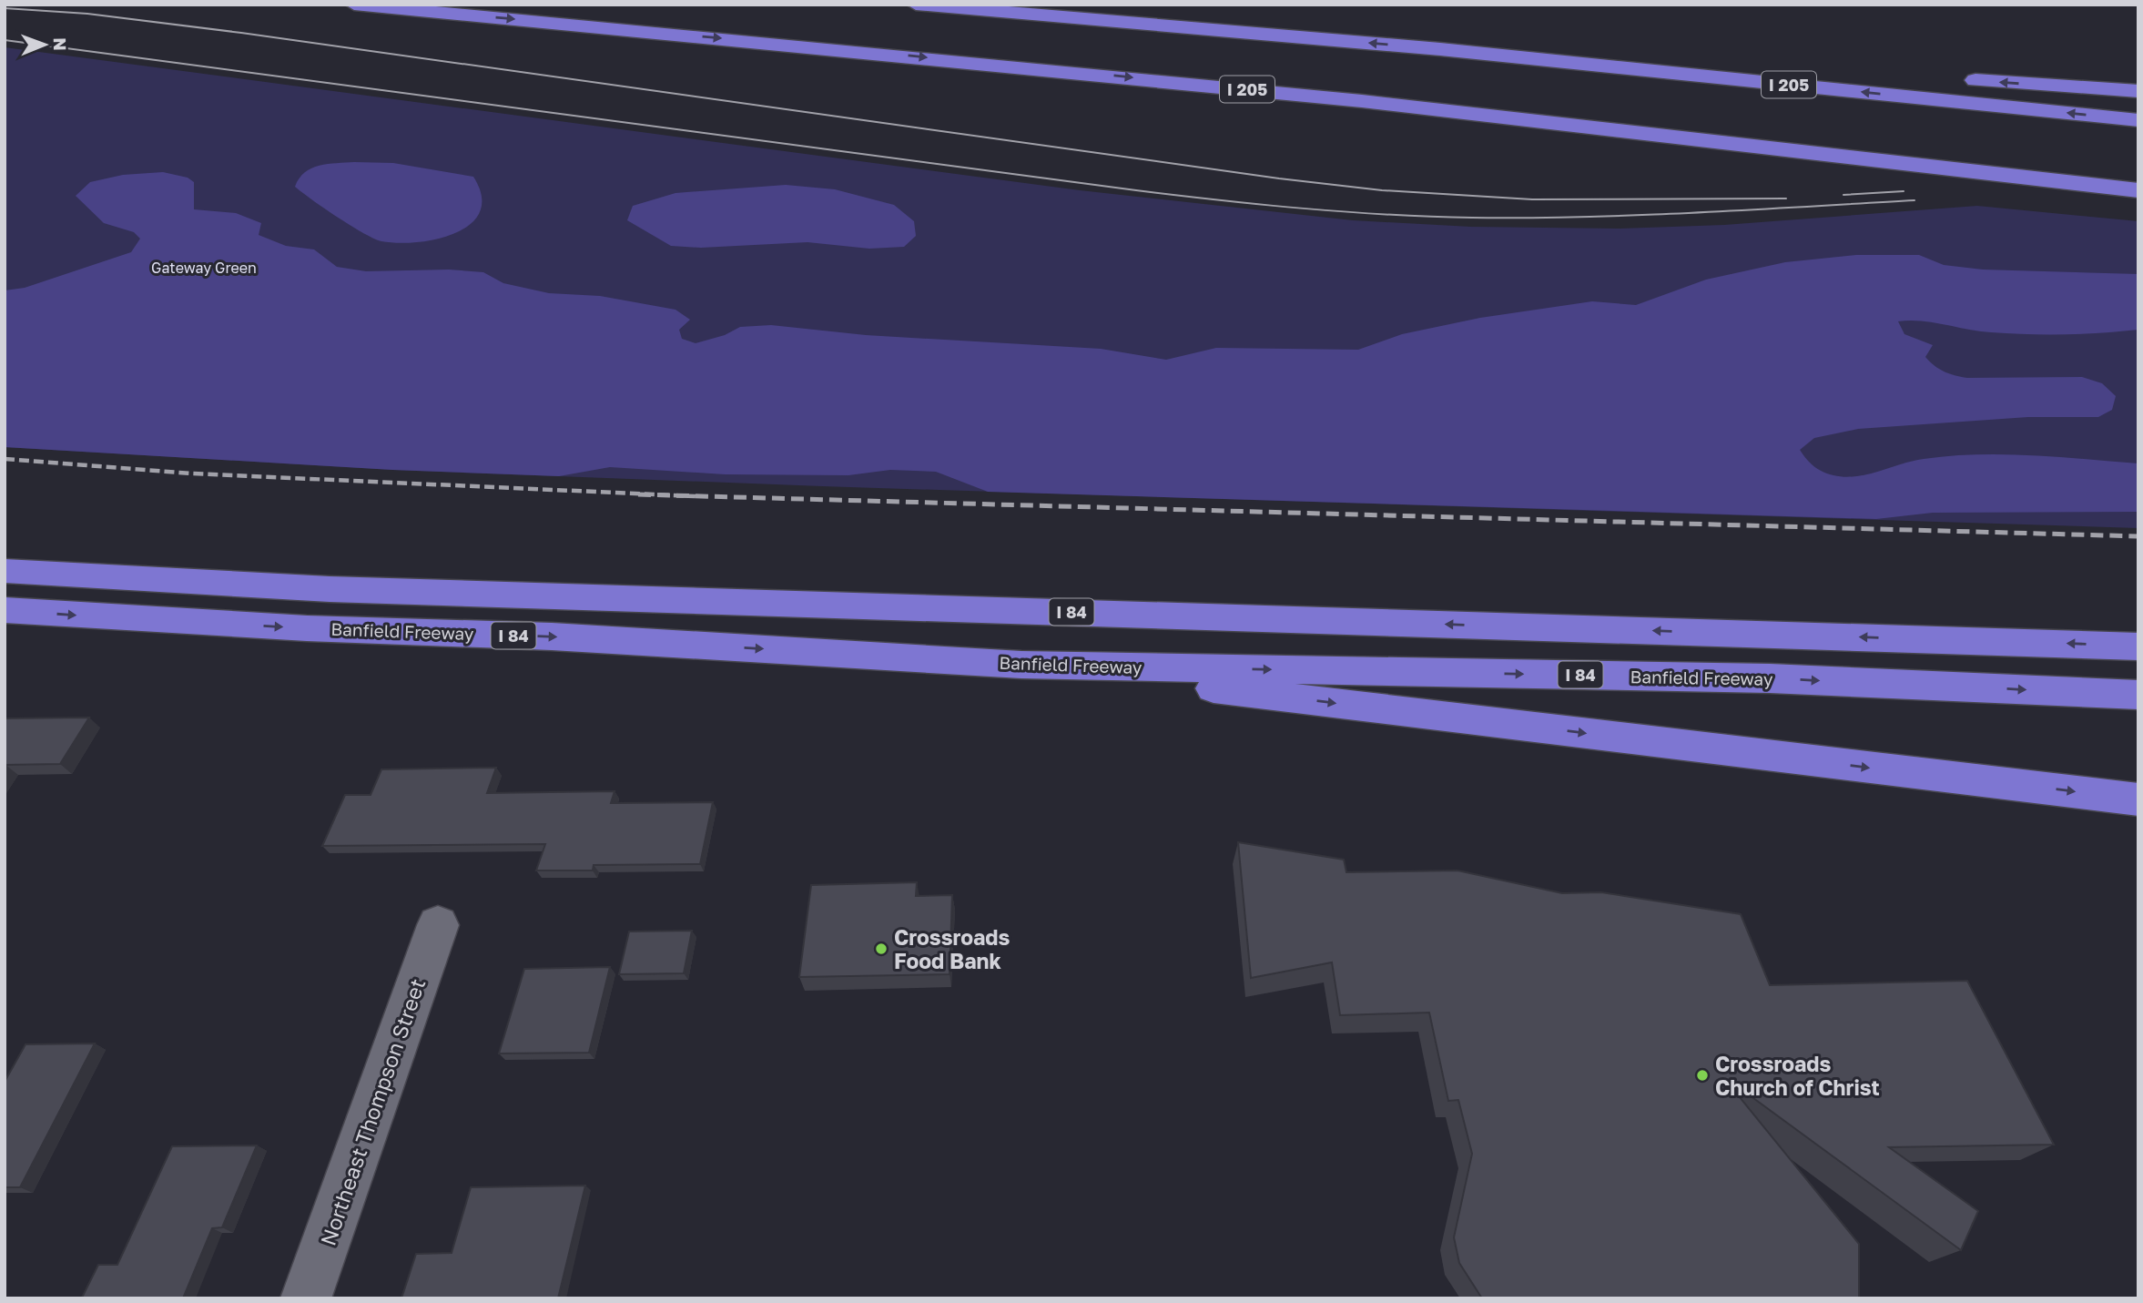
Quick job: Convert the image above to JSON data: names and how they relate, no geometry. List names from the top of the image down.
{
  "streets": {
    "highway": ["I 205", "I 84", "Banfield Freeway"],
    "street": ["Northeast Thompson Street"]
  },
  "parks": ["Gateway Green"],
  "places": ["Crossroads Food Bank", "Crossroads Church of Christ"],
  "north": "right"
}
